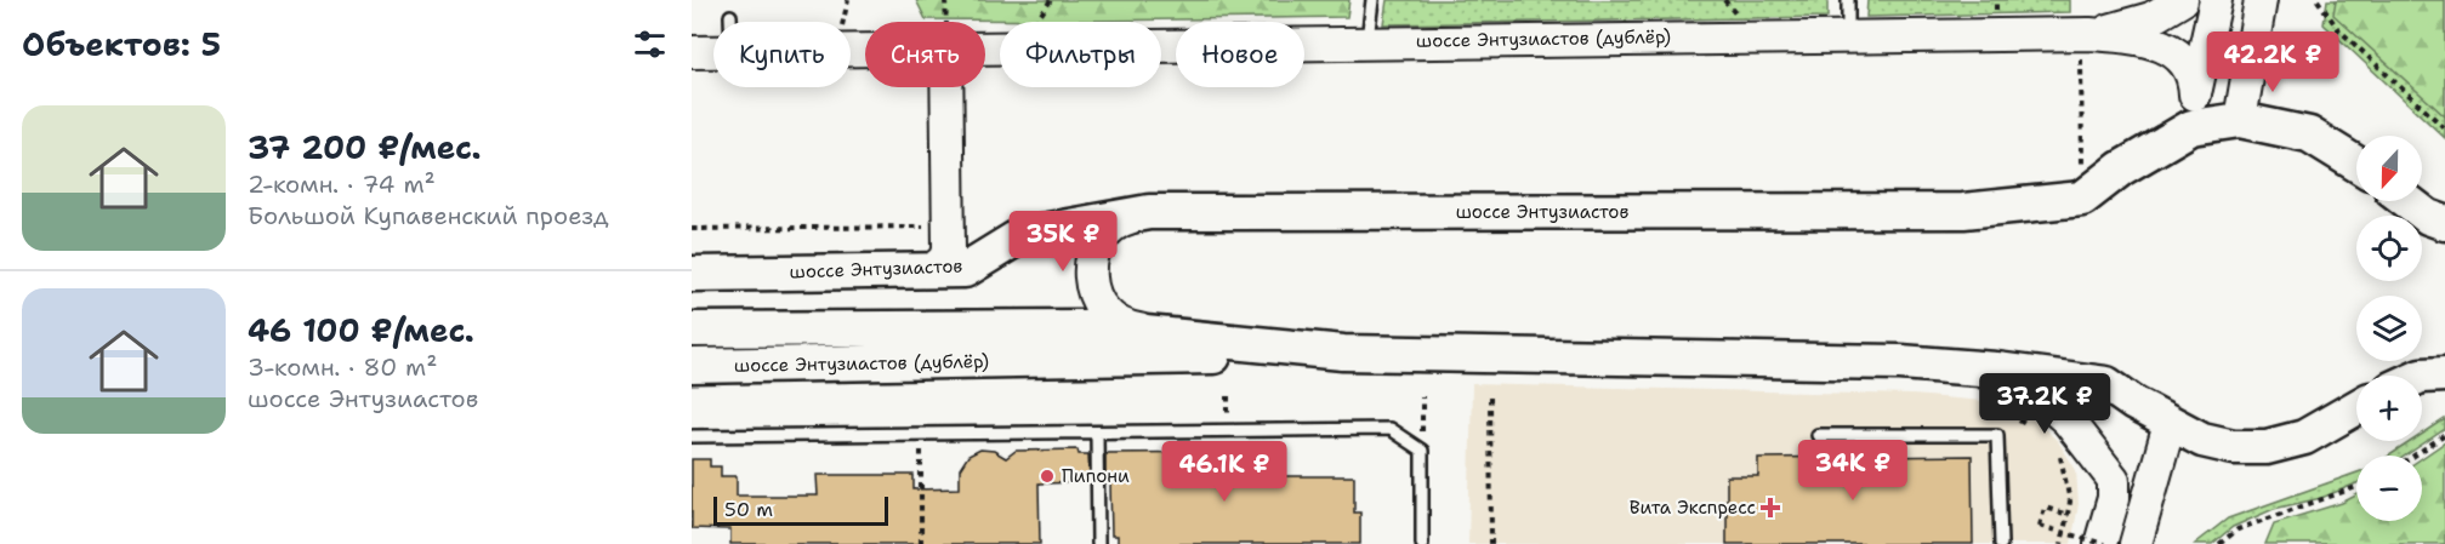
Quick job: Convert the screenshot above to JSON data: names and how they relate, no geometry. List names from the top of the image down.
{
  "streets": {
    "main road": ["шоссе Энтузиастов (дублёр)", "шоссе Энтузиастов"]
  },
  "places": {
    "other": ["Пипони"],
    "health": ["Вита Экспресс"]
  },
  "scale_bar": "50 m",
  "north": "bottom",
  "page": {
    "heading": "Объектов: 5",
    "chip": [
      "Купить",
      "Снять",
      "Фильтры",
      "Новое"
    ],
    "price": [
      "42.2K ₽",
      "35K ₽",
      "37.2K ₽",
      "34K ₽",
      "46.1K ₽"
    ],
    "list": [
      {
        "name": "37 200 ₽/мес.",
        "note": "2-комн. · 74 m² · Большой Купавенский проезд"
      },
      {
        "name": "46 100 ₽/мес.",
        "note": "3-комн. · 80 m² · шоссе Энтузиастов"
      }
    ],
    "map_buttons": ["+", "−"],
    "scale": "50 m"
  }
}
